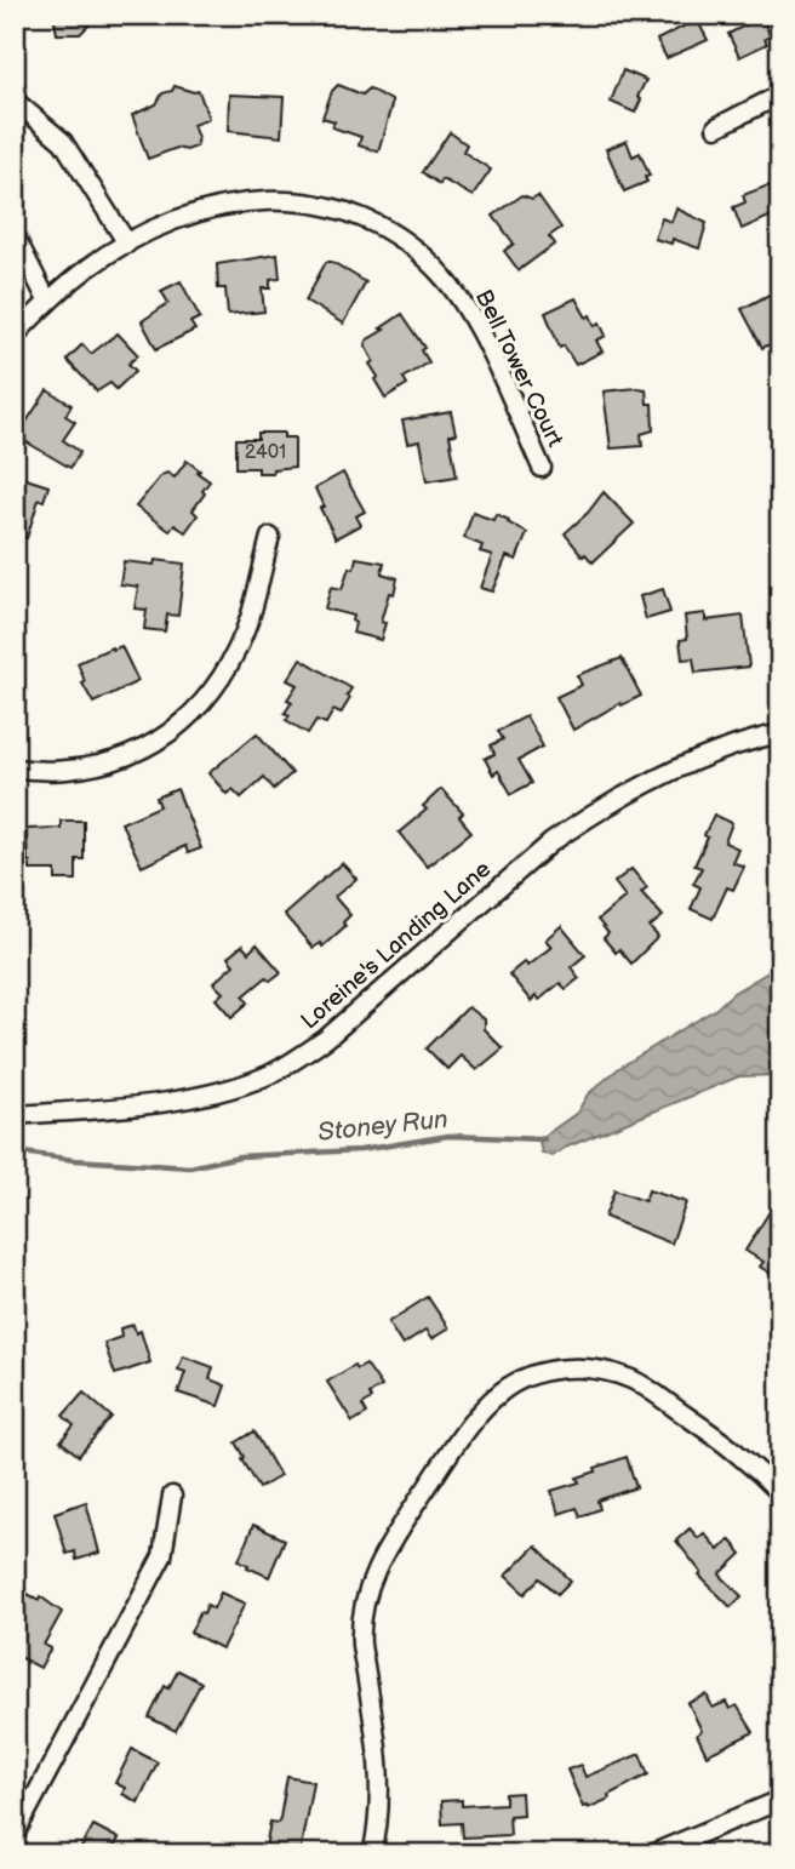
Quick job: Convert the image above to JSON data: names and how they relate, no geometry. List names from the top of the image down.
{
  "streets": {
    "street": ["Bell Tower Court", "Loreine's Landing Lane"]
  },
  "water": ["Stoney Run"],
  "house_numbers": ["2401"]
}
